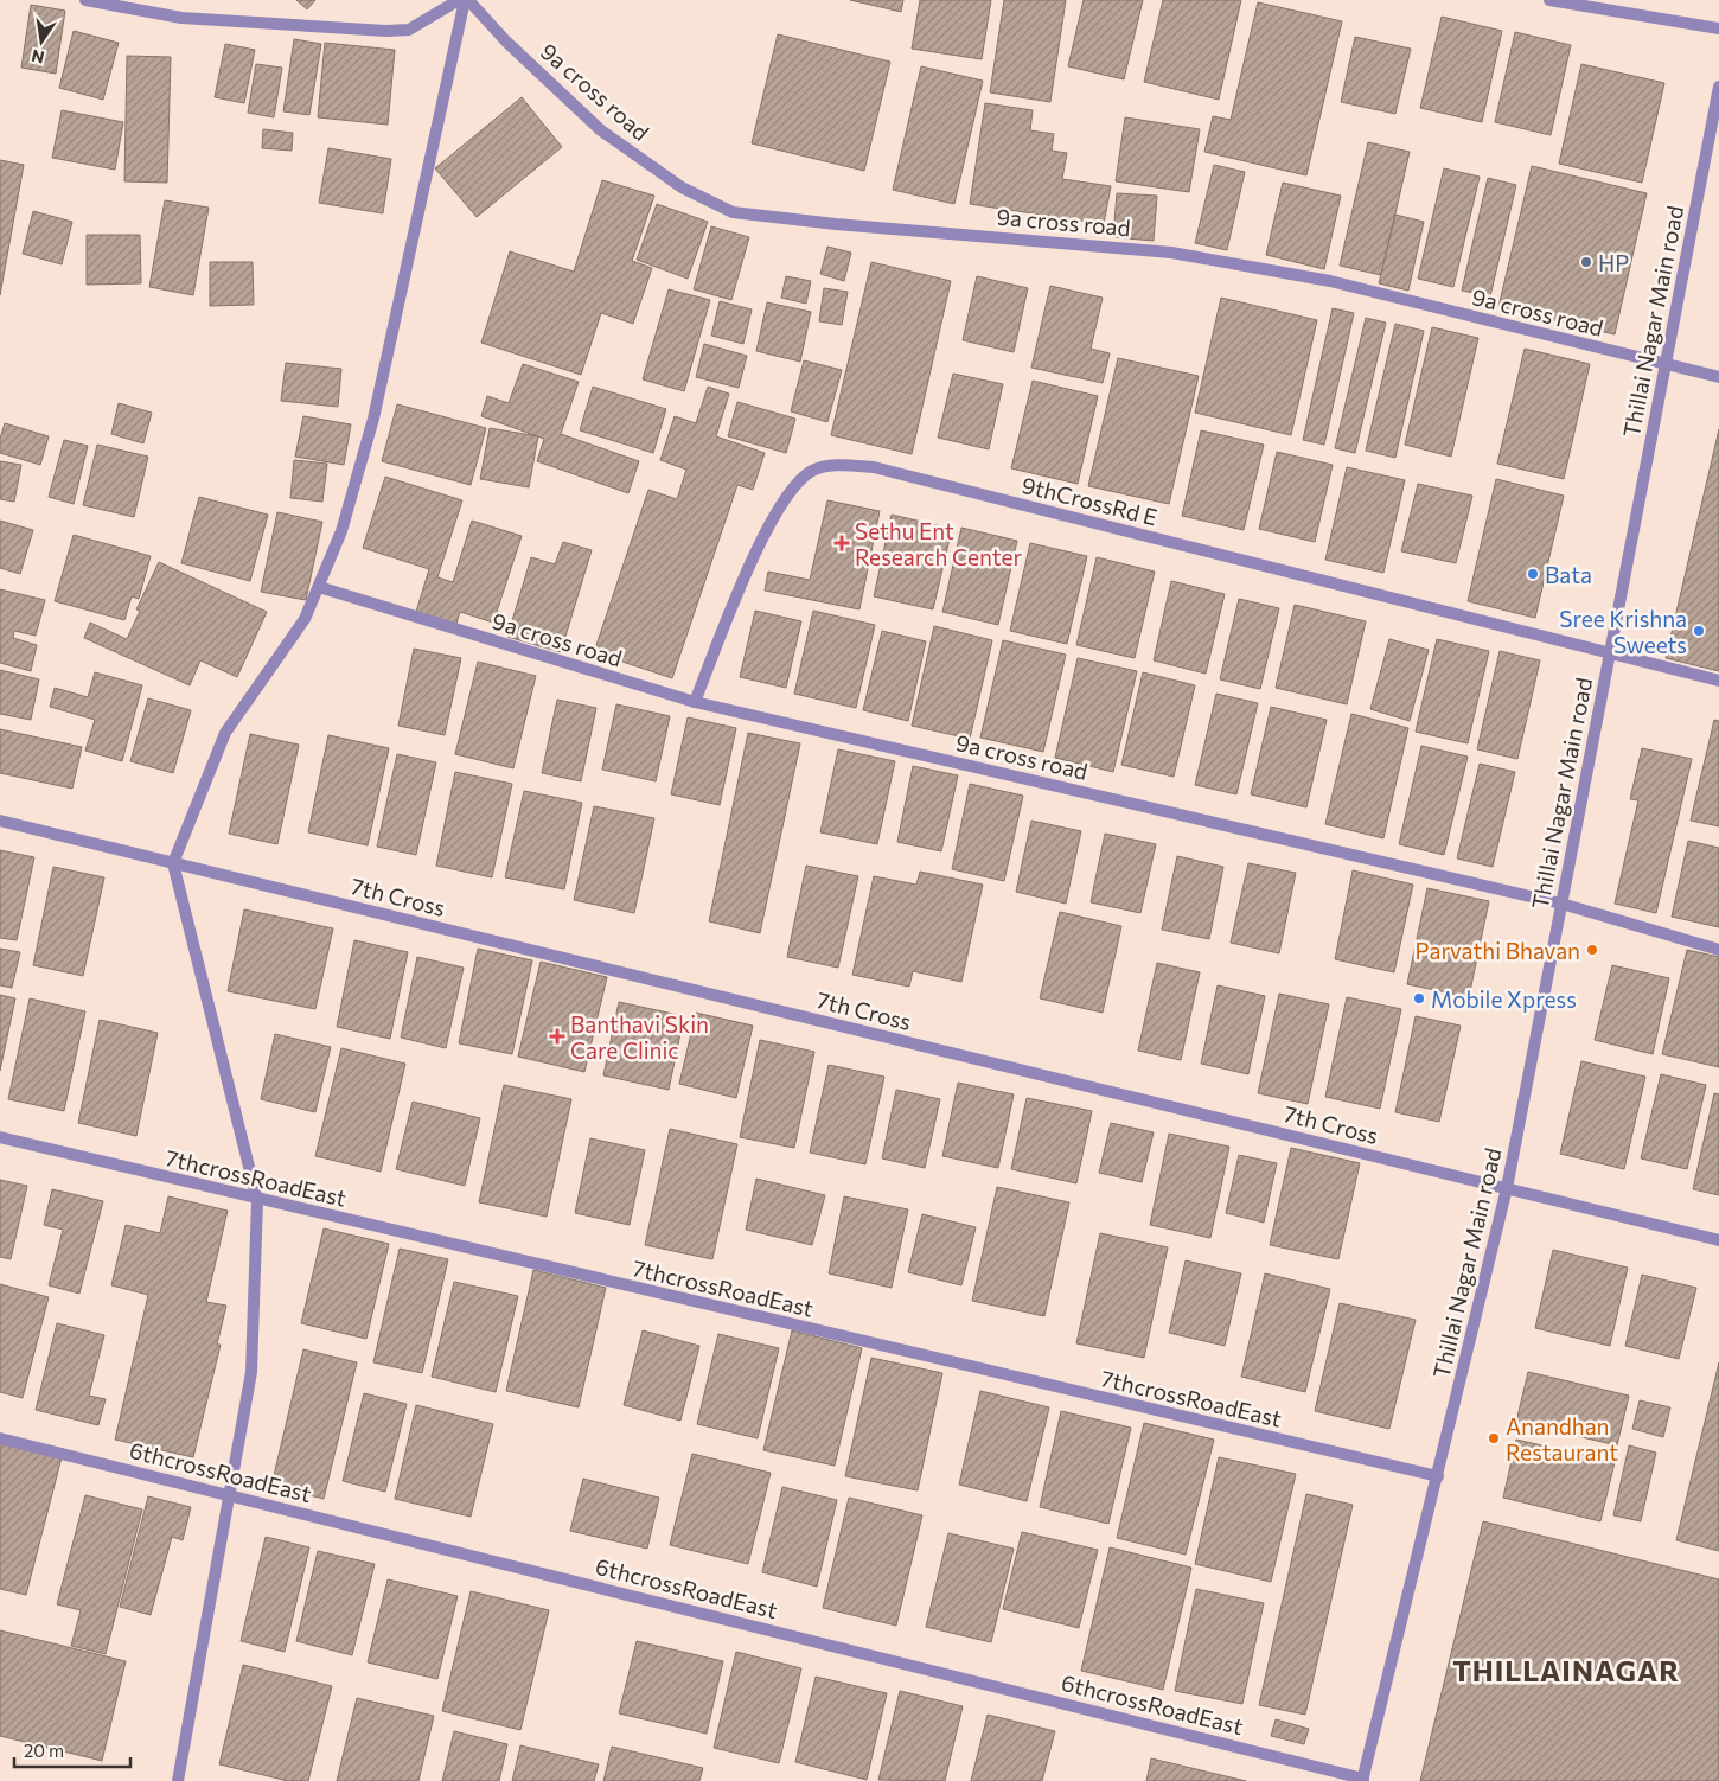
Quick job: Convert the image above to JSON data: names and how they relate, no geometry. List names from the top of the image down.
{
  "streets": {
    "street": [
      "9a cross road",
      "Thillai Nagar Main road",
      "9thCrossRd E",
      "7th Cross",
      "7thcrossRoadEast",
      "6thcrossRoadEast"
    ]
  },
  "crossings": [
    ["9a cross road", "Thillai Nagar Main road"],
    ["9a cross road", "9thCrossRd E"],
    ["Thillai Nagar Main road", "9thCrossRd E"],
    ["Thillai Nagar Main road", "7th Cross"],
    ["Thillai Nagar Main road", "7thcrossRoadEast"],
    ["Thillai Nagar Main road", "6thcrossRoadEast"]
  ],
  "districts": ["THILLAINAGAR"],
  "places": {
    "other": [
      "HP",
      "Bata",
      "Sree Krishna Sweets",
      "Parvathi Bhavan",
      "Mobile Xpress",
      "Anandhan Restaurant"
    ],
    "health": ["Sethu Ent Research Center", "Banthavi Skin Care Clinic"]
  },
  "scale_bar": "20 m",
  "north": "bottom"
}
